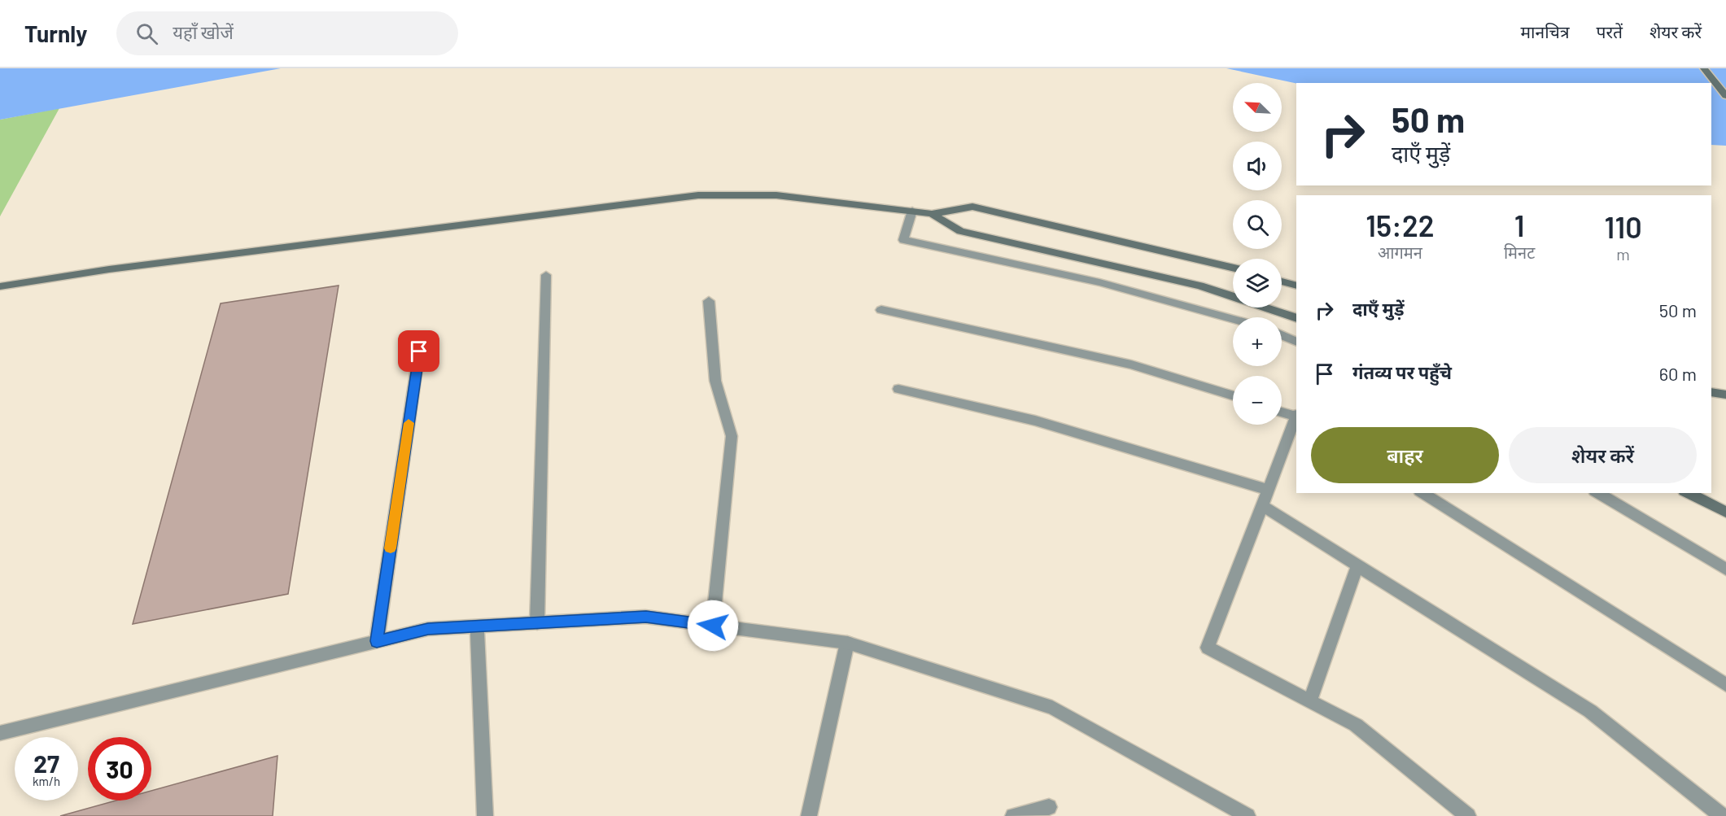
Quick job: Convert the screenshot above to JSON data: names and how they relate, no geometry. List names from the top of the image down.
{
  "north": "top left",
  "page": {
    "header": "Turnly",
    "search": "यहाँ खोजें",
    "nav": ["मानचित्र", "परतें", "शेयर करें"],
    "map_buttons": ["+", "−"],
    "turn": ["50 m", "दाएँ मुड़ें"],
    "eta": [
      "15:22",
      "आगमन",
      "1",
      "मिनट",
      "110",
      "m"
    ],
    "list": [
      {
        "name": "दाएँ मुड़ें",
        "value": "50 m"
      },
      {
        "name": "गंतव्य पर पहुँचे",
        "value": "60 m"
      }
    ],
    "buttons": ["बाहर", "शेयर करें"],
    "speed": "27 km/h",
    "limit": "30"
  }
}
